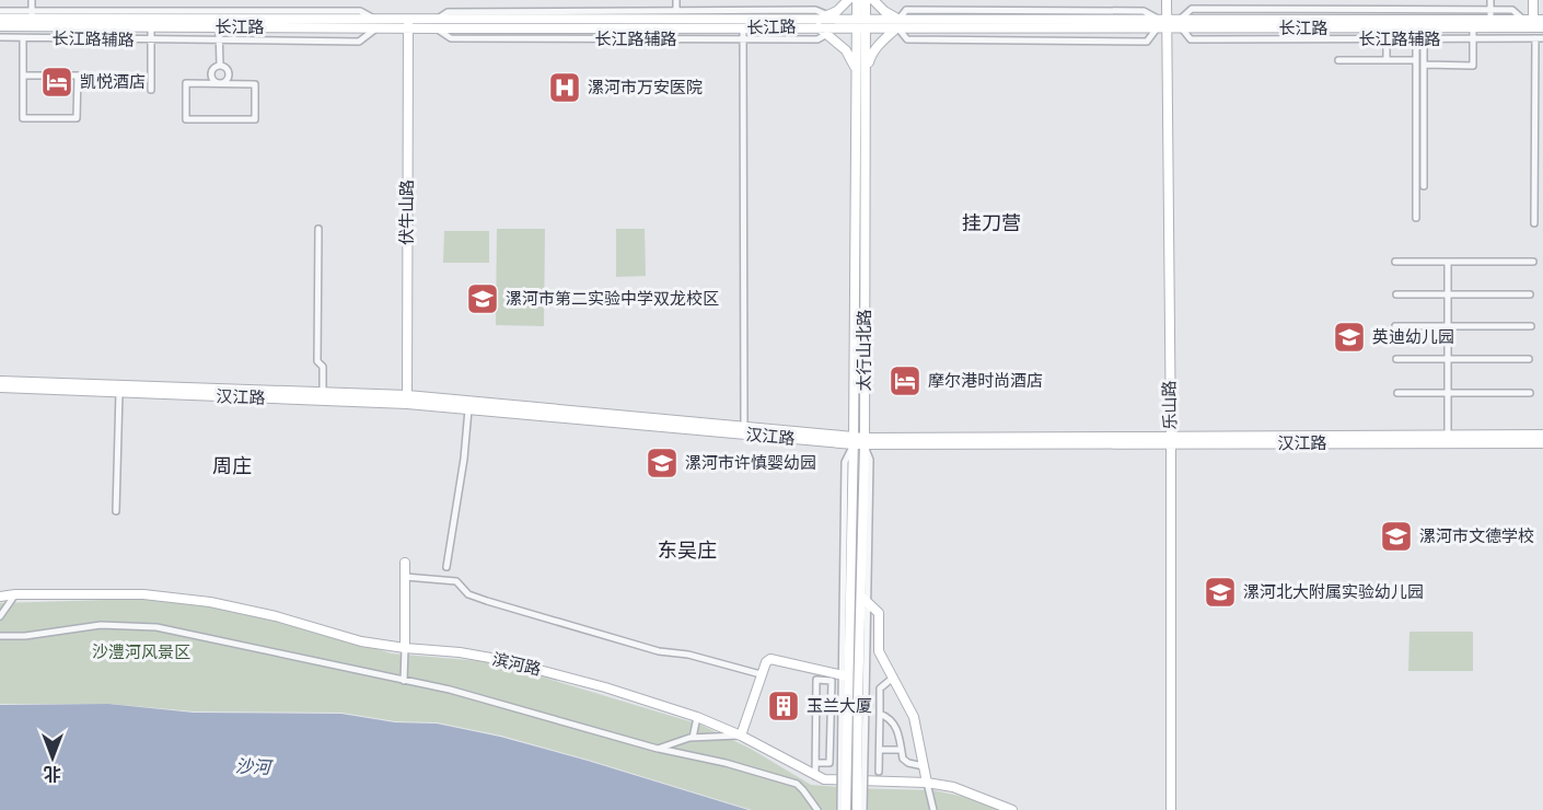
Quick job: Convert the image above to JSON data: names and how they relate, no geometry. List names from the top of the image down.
{
  "streets": {
    "street": [
      "长江路",
      "长江路辅路",
      "伏牛山路",
      "太行山北路",
      "汉江路",
      "乐山路",
      "滨河路"
    ]
  },
  "crossings": [
    ["长江路", "长江路辅路"],
    ["长江路", "伏牛山路"],
    ["长江路", "太行山北路"],
    ["长江路", "乐山路"],
    ["伏牛山路", "汉江路"],
    ["太行山北路", "汉江路"],
    ["汉江路", "乐山路"]
  ],
  "districts": ["挂刀营", "周庄", "东吴庄"],
  "water": ["沙河"],
  "parks": ["沙澧河风景区"],
  "places": {
    "hotel": ["凯悦酒店", "摩尔港时尚酒店"],
    "hospital": ["漯河市万安医院"],
    "school or university": [
      "漯河市第二实验中学双龙校区",
      "英迪幼儿园",
      "漯河市许慎婴幼园",
      "漯河市文德学校",
      "漯河北大附属实验幼儿园"
    ],
    "building": ["玉兰大厦"]
  },
  "north": "bottom"
}
